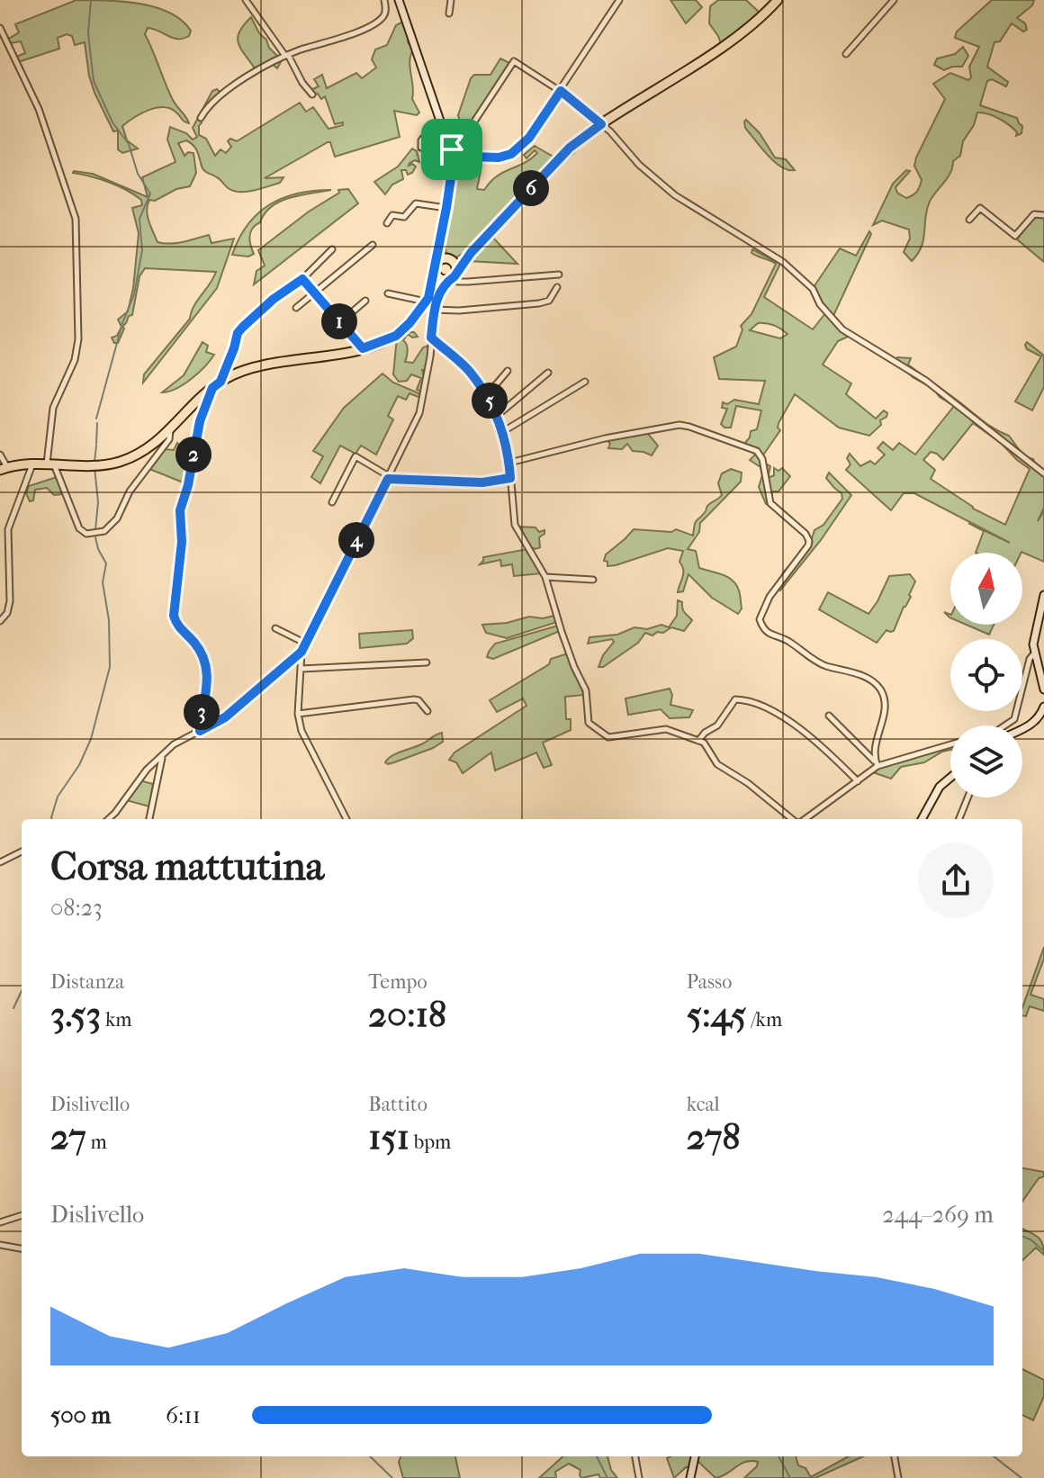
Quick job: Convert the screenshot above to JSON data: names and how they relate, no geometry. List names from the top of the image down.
{
  "north": "top",
  "page": {
    "pins": [
      "6",
      "1",
      "5",
      "2",
      "4",
      "3"
    ],
    "heading": ["Corsa mattutina", "08:23"],
    "stats": [
      ["Distanza", "3.53 km"],
      ["Tempo", "20:18"],
      ["Passo", "5:45 /km"],
      ["Dislivello", "27 m"],
      ["Battito", "151 bpm"],
      ["kcal", "278"]
    ],
    "chart": ["Dislivello", "244–269 m"],
    "list": [
      {
        "name": "500 m",
        "note": "6:11"
      }
    ]
  }
}
